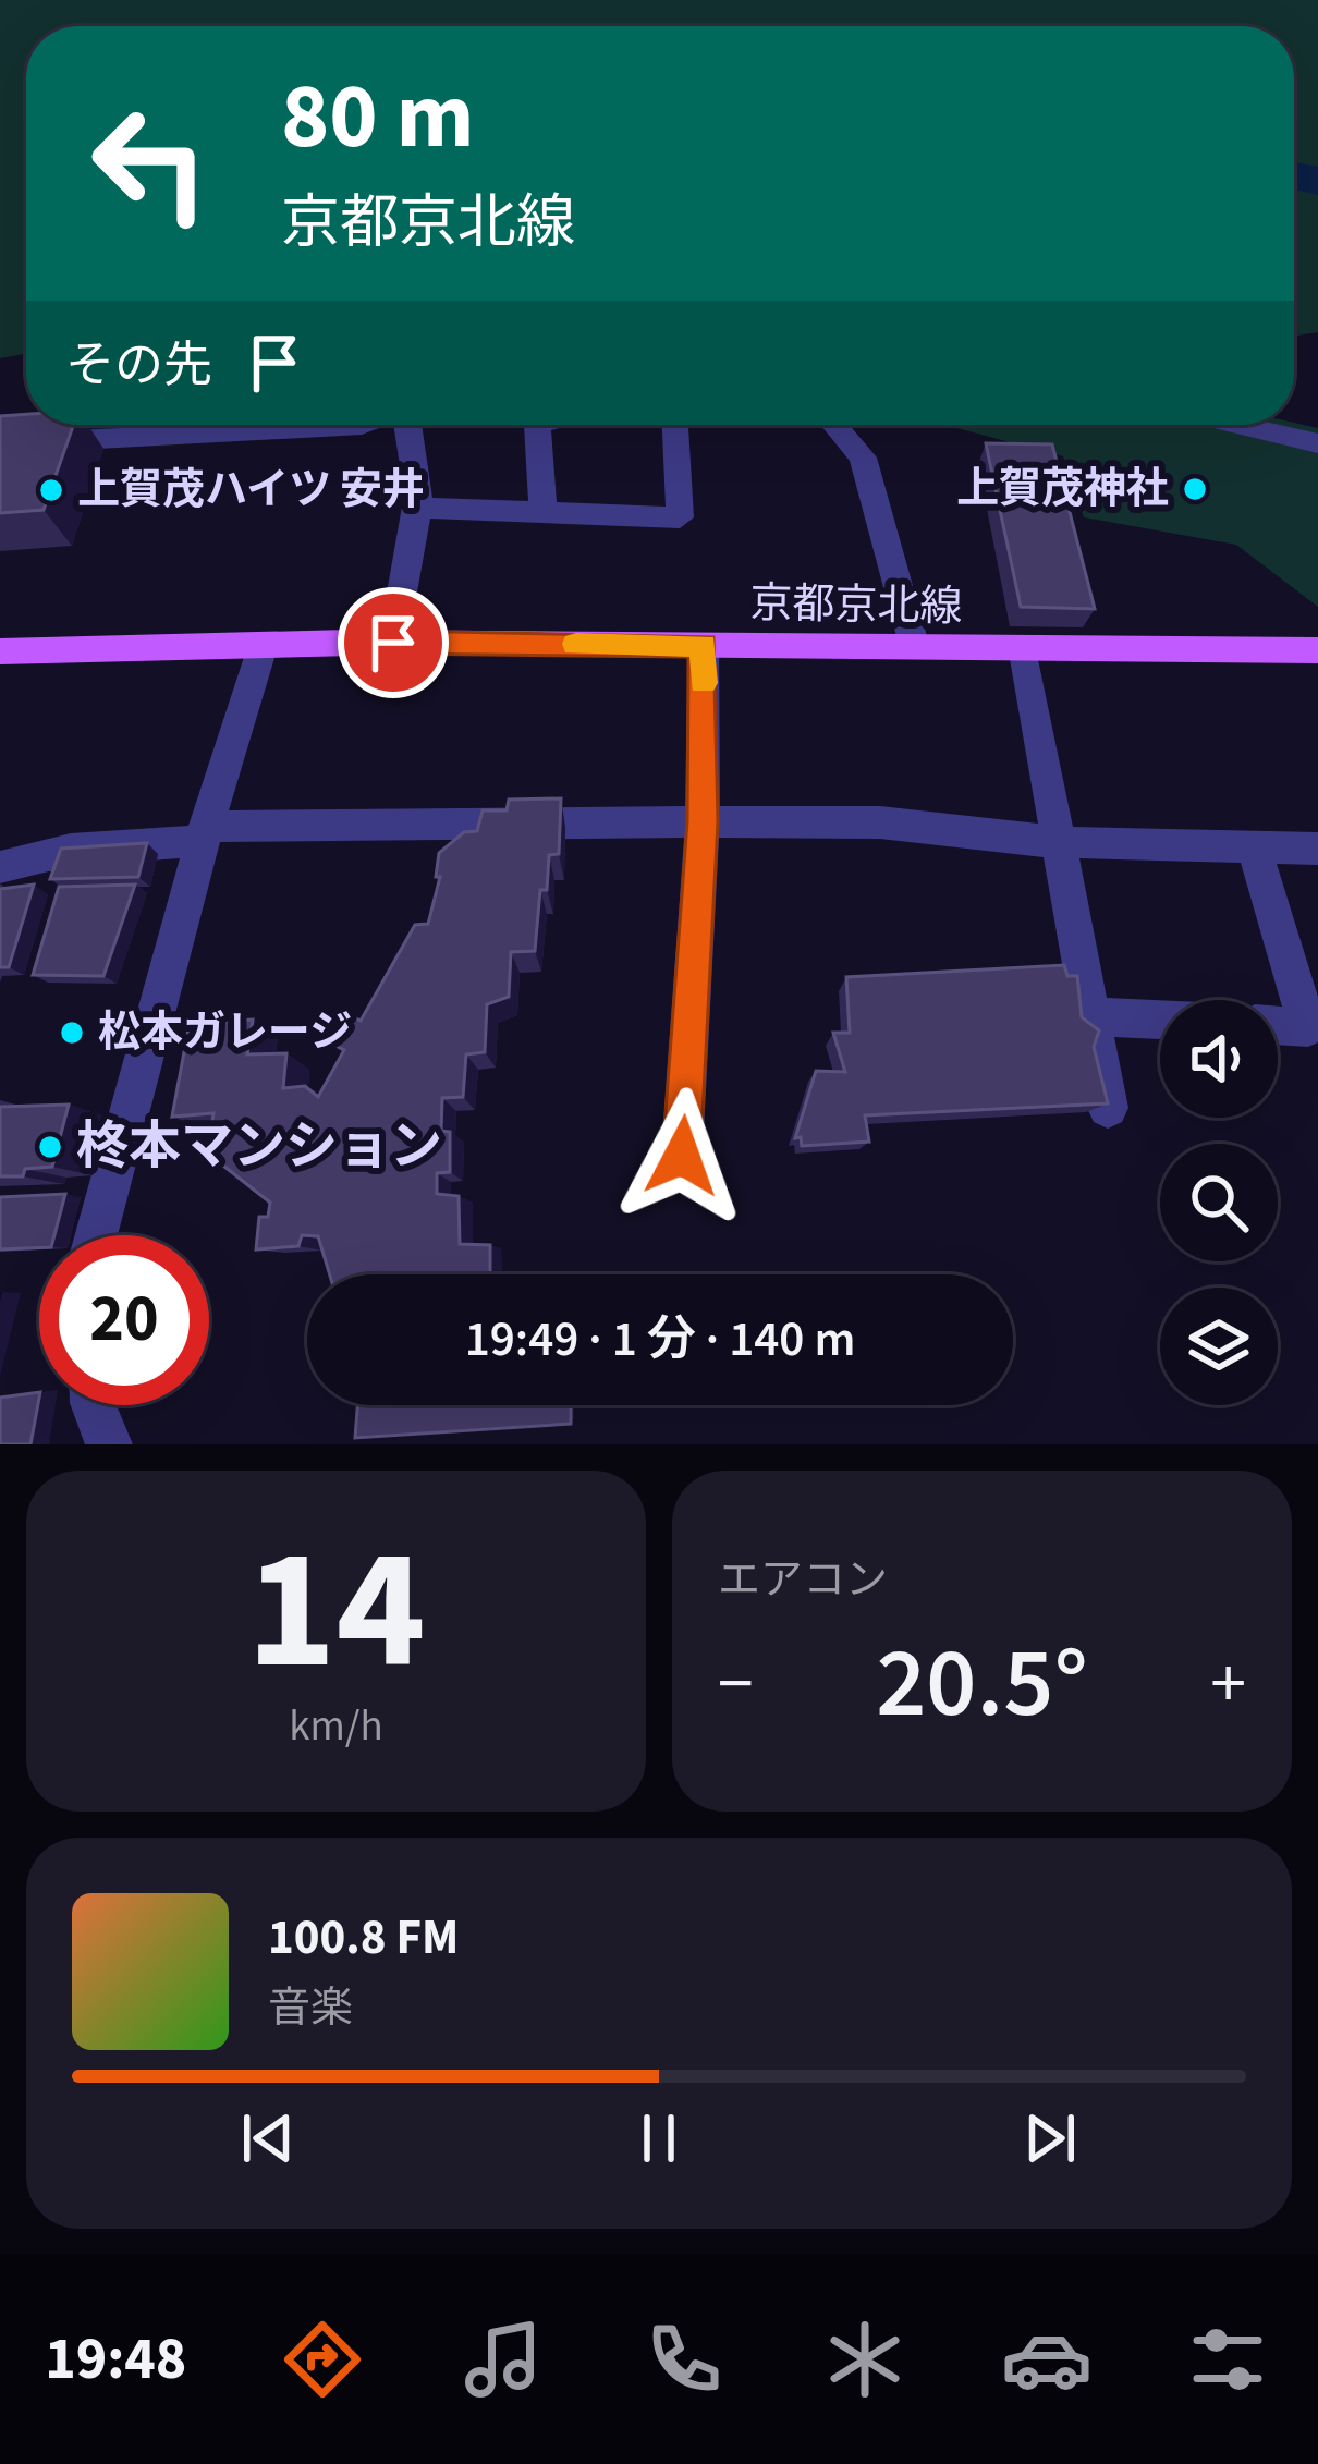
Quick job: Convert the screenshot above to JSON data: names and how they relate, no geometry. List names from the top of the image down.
{
  "streets": {
    "main road": ["京都京北線"]
  },
  "places": [
    "上賀茂神社",
    "上賀茂ハイツ 安井",
    "松本ガレージ",
    "柊本マンション"
  ],
  "page": {
    "turn": ["80 m", "京都京北線"],
    "then": "その先",
    "limit": "20",
    "trip": "19:49 · 1 分 · 140 m",
    "tile": [
      ["14", "km/h"],
      "エアコン"
    ],
    "heat": ["−", "20.5°", "+"],
    "song": ["100.8 FM", "音楽"],
    "tabs": "19:48"
  }
}
